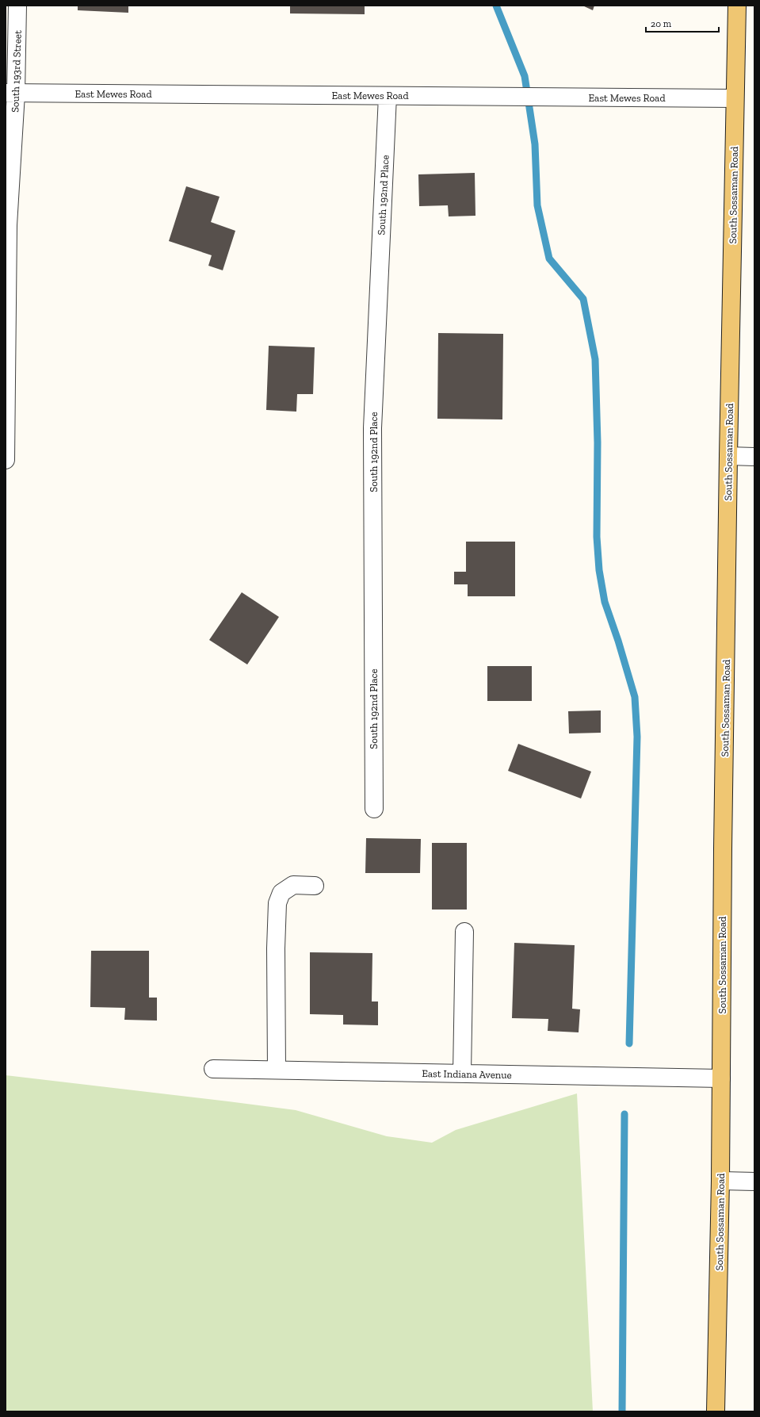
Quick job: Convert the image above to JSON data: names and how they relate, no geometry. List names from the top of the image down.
{
  "streets": {
    "main road": ["South Sossaman Road"],
    "street": [
      "South 193rd Street",
      "East Mewes Road",
      "South 192nd Place",
      "East Indiana Avenue"
    ]
  },
  "crossings": [
    ["South 193rd Street", "East Mewes Road"],
    ["East Mewes Road", "South 192nd Place"],
    ["East Mewes Road", "South Sossaman Road"],
    ["South Sossaman Road", "East Indiana Avenue"]
  ],
  "scale_bar": "20 m"
}
